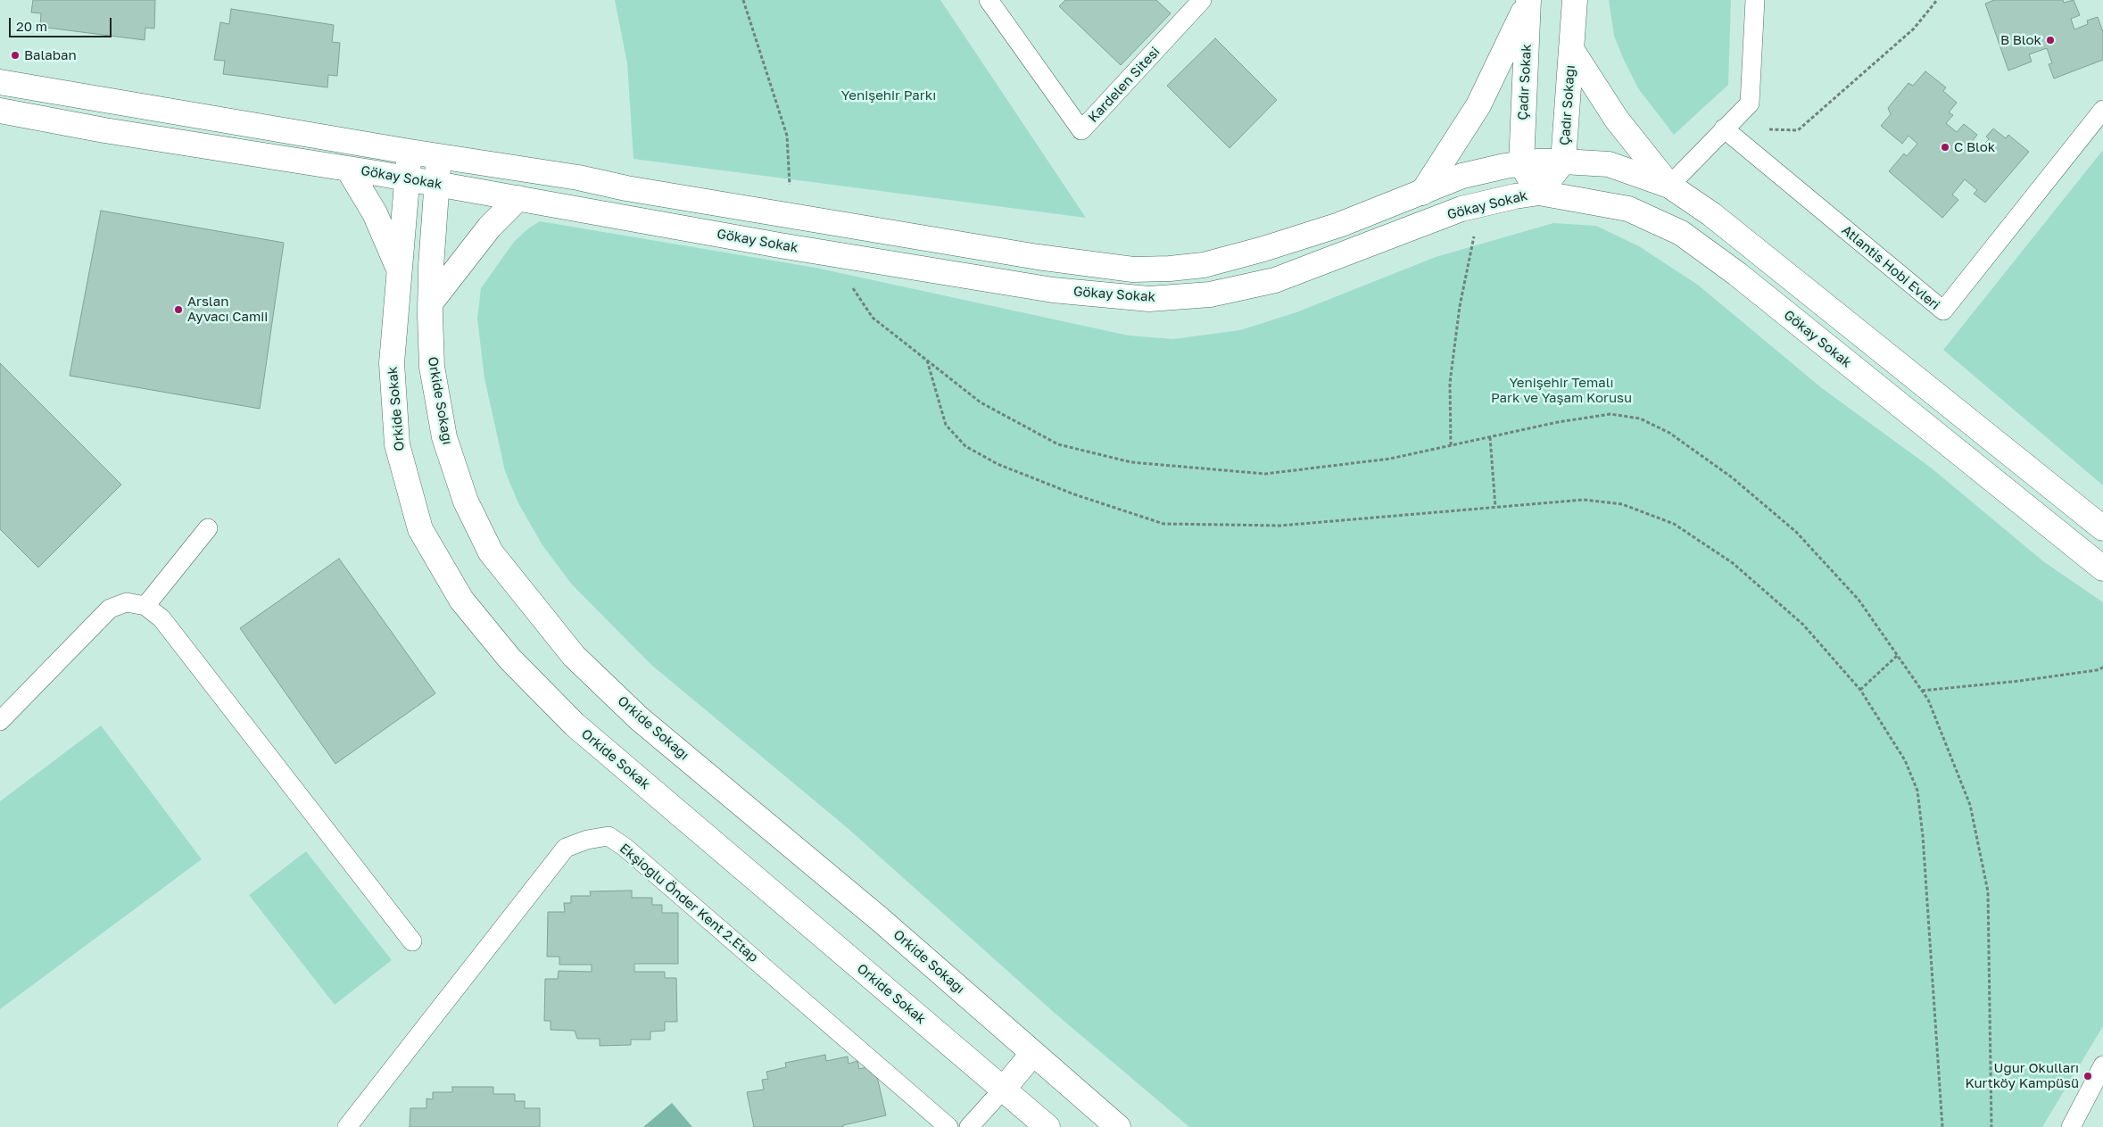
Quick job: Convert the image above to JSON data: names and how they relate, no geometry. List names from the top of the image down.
{
  "streets": {
    "street": [
      "Çadır Sokak",
      "Çadır Sokağı",
      "Gökay Sokak",
      "Orkide Sokağı",
      "Orkide Sokak"
    ],
    "lane": ["Kardelen Sitesi", "Atlantis Hobi Evleri", "Ekşioğlu Önder Kent 2.Etap"]
  },
  "crossings": [
    ["Çadır Sokak", "Gökay Sokak"],
    ["Çadır Sokağı", "Gökay Sokak"]
  ],
  "parks": ["Yenişehir Parkı", "Yenişehir Temalı Park ve Yaşam Korusu"],
  "places": [
    "B Blok",
    "Balaban",
    "C Blok",
    "Arslan Ayvacı Camii",
    "Uğur Okulları Kurtköy Kampüsü"
  ],
  "scale_bar": "20 m"
}
